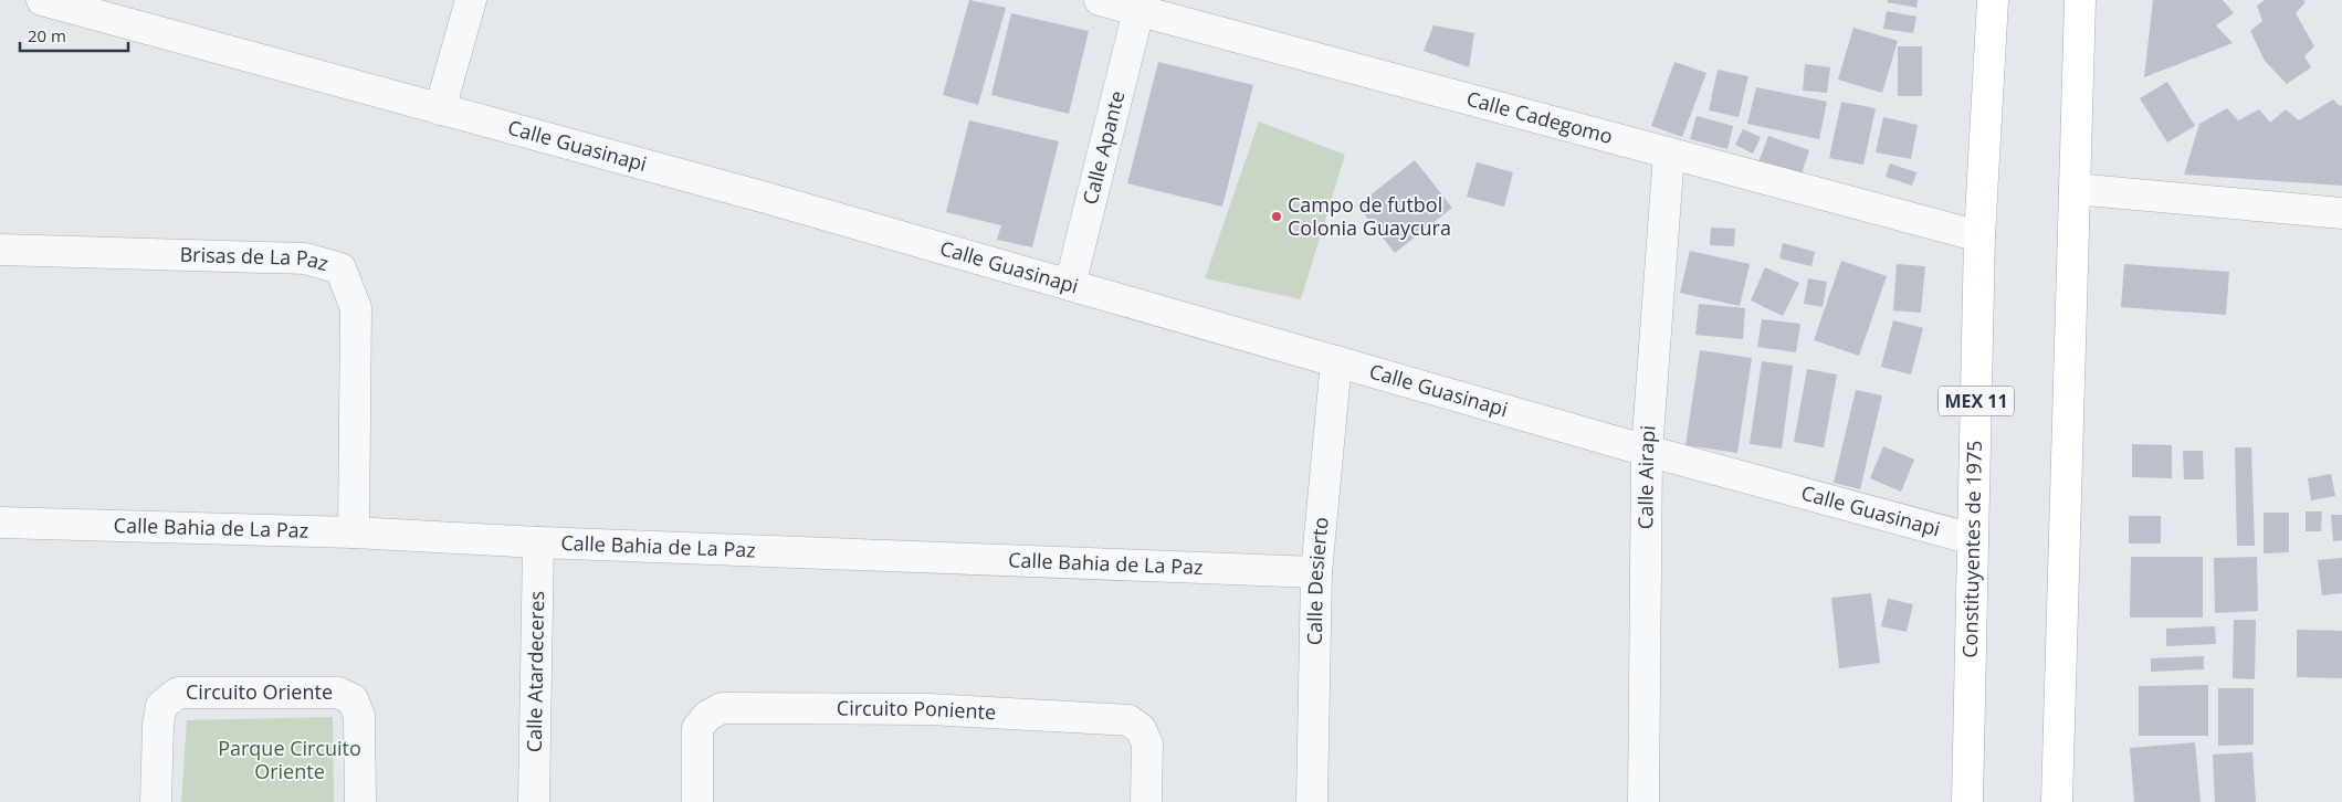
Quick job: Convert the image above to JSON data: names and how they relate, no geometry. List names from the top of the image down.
{
  "streets": {
    "main road": ["MEX 11", "Constituyentes de 1975"],
    "street": [
      "Calle Cadegomo",
      "Calle Guasinapi",
      "Calle Apante",
      "Brisas de La Paz",
      "Calle Airapi",
      "Calle Bahia de La Paz",
      "Calle Desierto",
      "Calle Atardeceres",
      "Circuito Oriente",
      "Circuito Poniente"
    ]
  },
  "crossings": [
    ["Calle Cadegomo", "Calle Apante"],
    ["Calle Cadegomo", "Calle Airapi"],
    ["Calle Cadegomo", "Constituyentes de 1975"],
    ["Calle Guasinapi", "Calle Apante"],
    ["Calle Guasinapi", "Calle Airapi"],
    ["Calle Guasinapi", "Constituyentes de 1975"],
    ["Calle Guasinapi", "Calle Desierto"],
    ["Brisas de La Paz", "Calle Bahia de La Paz"],
    ["Calle Bahia de La Paz", "Calle Desierto"],
    ["Calle Bahia de La Paz", "Calle Atardeceres"]
  ],
  "parks": ["Parque Circuito Oriente"],
  "places": ["Campo de futbol Colonia Guaycura"],
  "scale_bar": "20 m"
}
